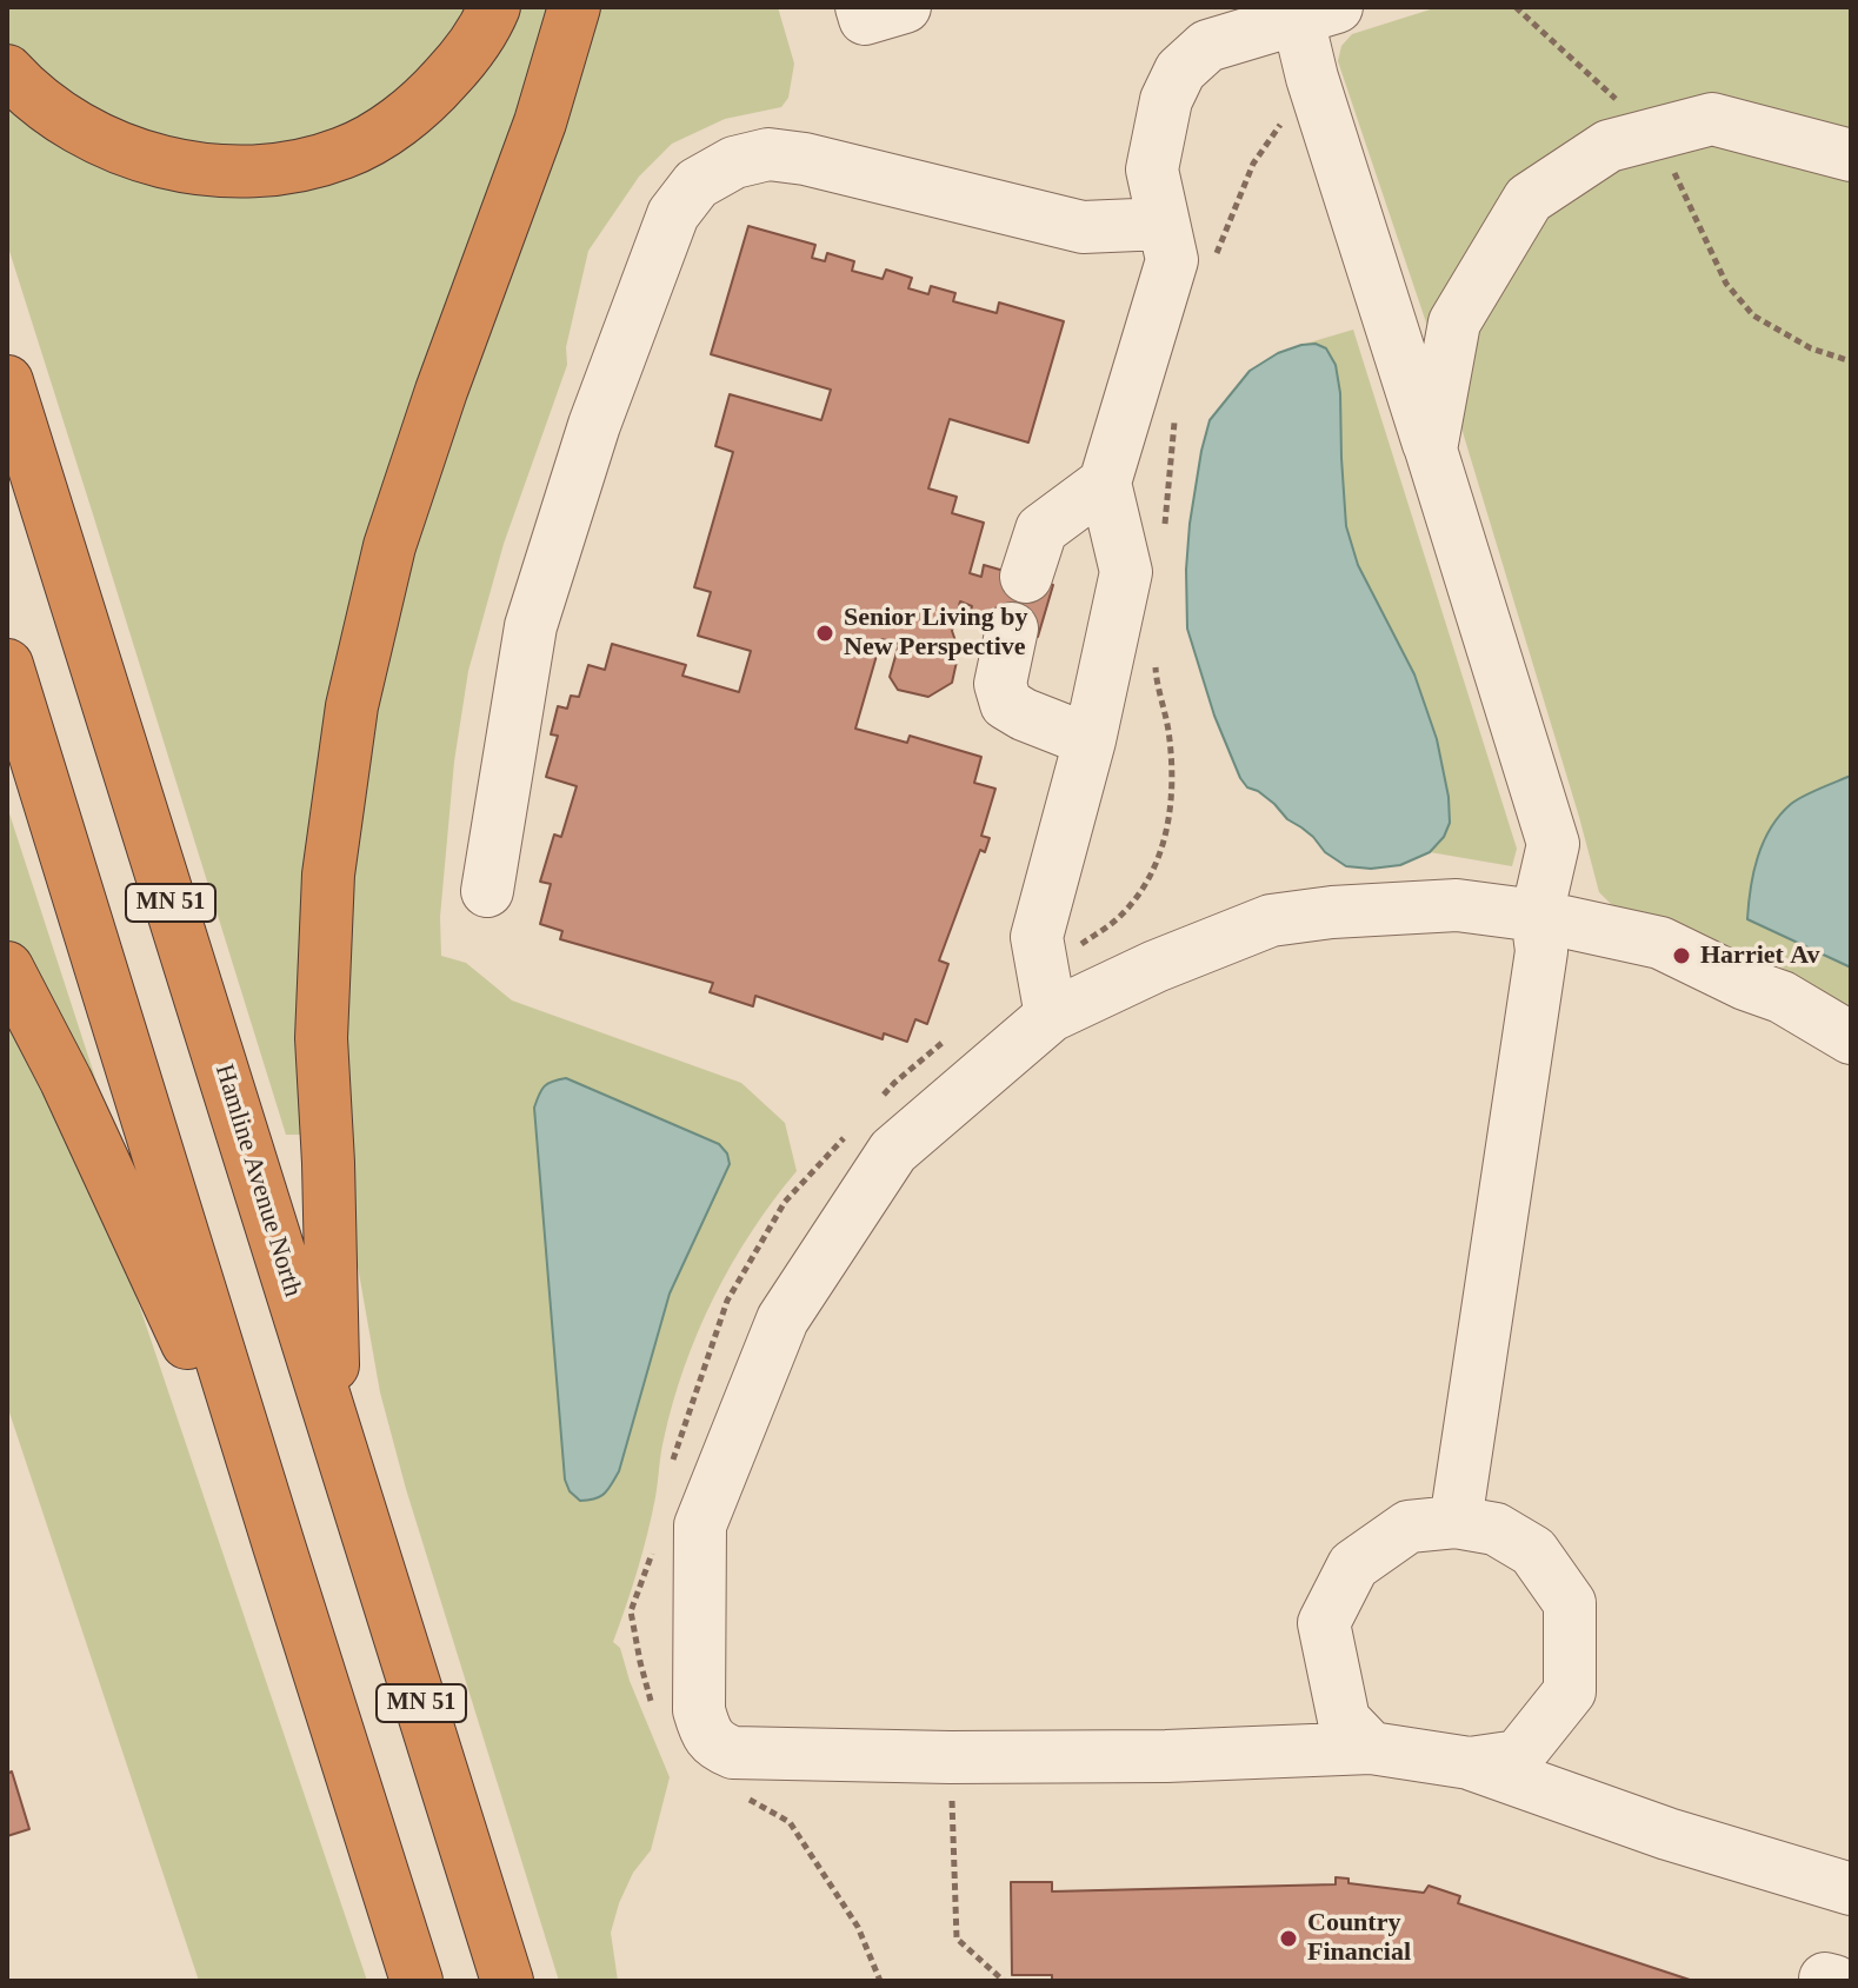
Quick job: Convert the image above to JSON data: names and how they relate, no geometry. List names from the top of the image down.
{
  "streets": {
    "highway": ["MN 51", "Hamline Avenue North"]
  },
  "places": ["Senior Living by New Perspective", "Harriet Av", "Country Financial"]
}
